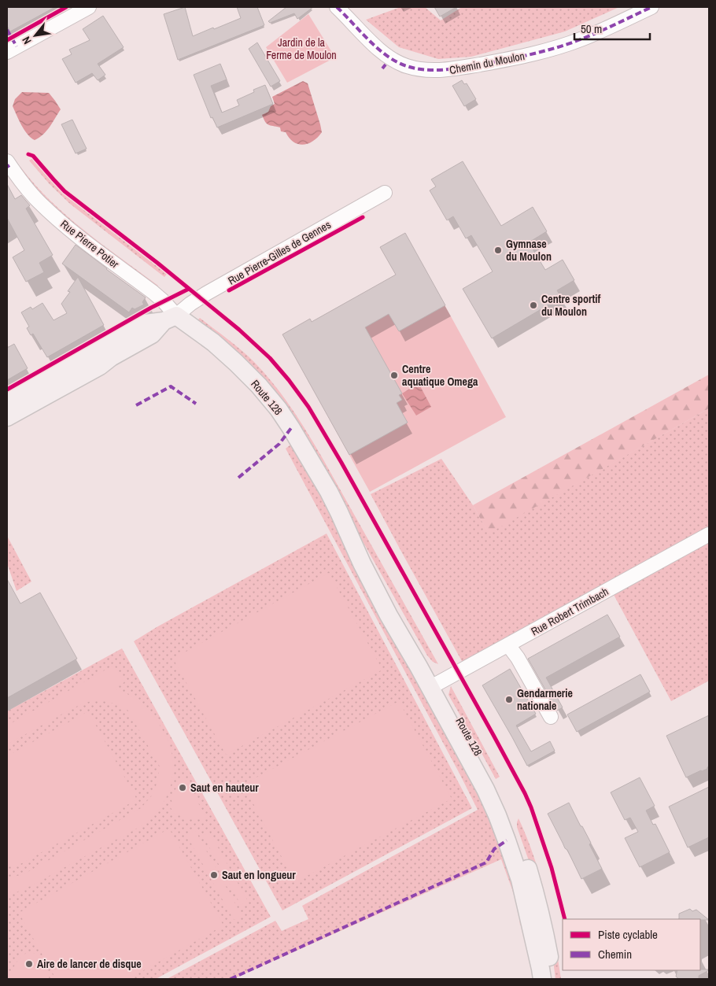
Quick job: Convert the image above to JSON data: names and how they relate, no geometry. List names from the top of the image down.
{
  "streets": {
    "main road": ["Route 128"],
    "street": [
      "Chemin du Moulon",
      "Rue Pierre Potier",
      "Rue Pierre-Gilles de Gennes",
      "Rue Robert Trimbach"
    ]
  },
  "crossings": [
    ["Rue Pierre Potier", "Rue Pierre-Gilles de Gennes"],
    ["Rue Pierre Potier", "Route 128"],
    ["Rue Pierre-Gilles de Gennes", "Route 128"],
    ["Route 128", "Rue Robert Trimbach"]
  ],
  "parks": ["Jardin de la Ferme de Moulon"],
  "places": [
    "Gymnase du Moulon",
    "Centre sportif du Moulon",
    "Centre aquatique Omega",
    "Gendarmerie nationale",
    "Saut en hauteur",
    "Saut en longueur",
    "Aire de lancer de disque"
  ],
  "legend": ["Piste cyclable", "Chemin"],
  "scale_bar": "50 m",
  "north": "bottom left"
}
